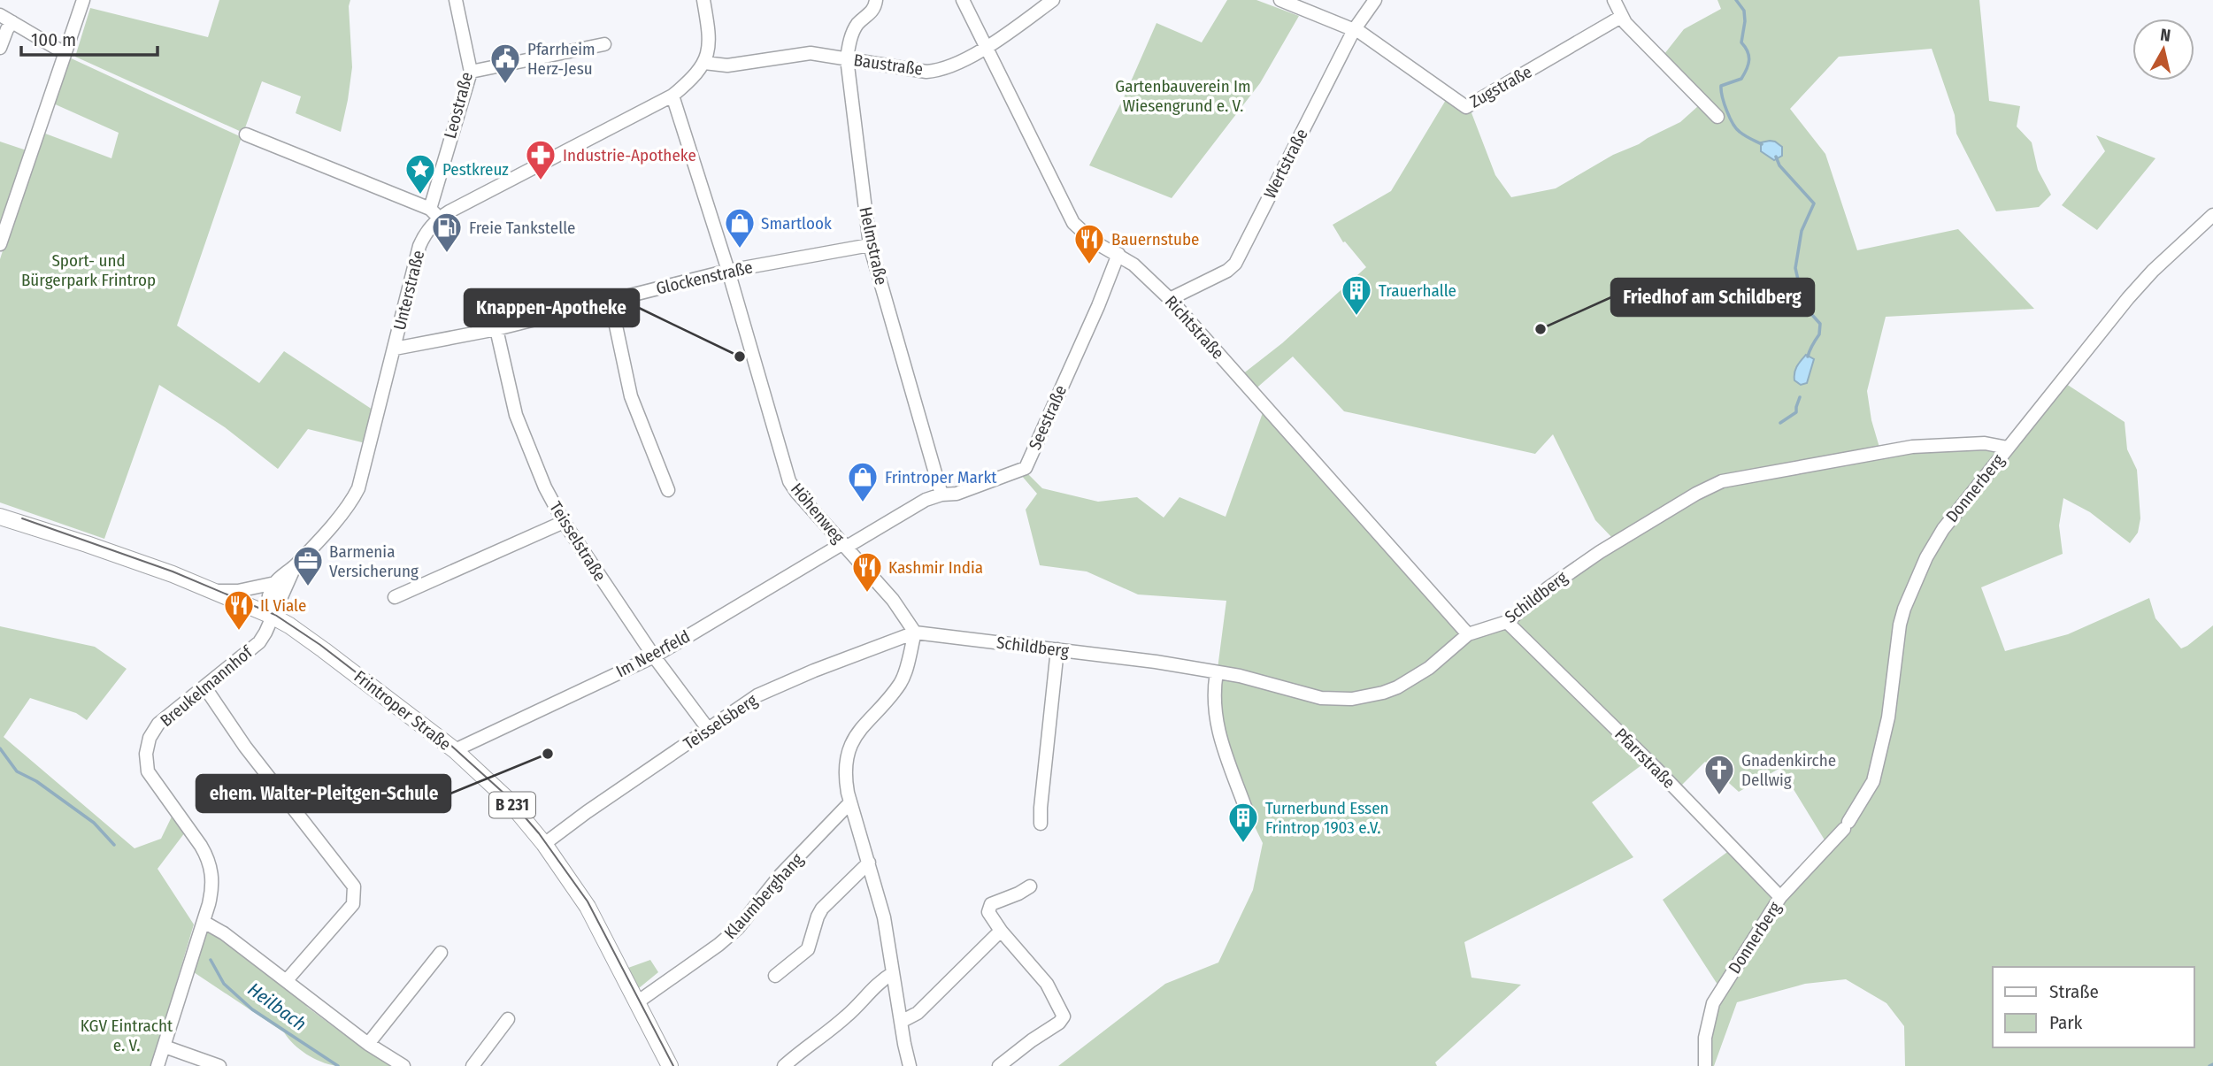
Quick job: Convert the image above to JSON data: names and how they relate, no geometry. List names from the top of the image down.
{
  "streets": {
    "main road": ["Frintroper Straße", "B 231"],
    "street": [
      "Baustraße",
      "Zugstraße",
      "Leostraße",
      "Wertstraße",
      "Helmstraße",
      "Glockenstraße",
      "Unterstraße",
      "Richtstraße",
      "Seestraße",
      "Donnerberg",
      "Höhenweg",
      "Teisselstraße",
      "Schildberg",
      "Im Neerfeld",
      "Breukelmannhof",
      "Teisselsberg",
      "Pfarrstraße",
      "Klaumberghang"
    ]
  },
  "crossings": [
    ["Baustraße", "Helmstraße"],
    ["Baustraße", "Unterstraße"],
    ["Baustraße", "Richtstraße"],
    ["Zugstraße", "Wertstraße"],
    ["Leostraße", "Unterstraße"],
    ["Wertstraße", "Richtstraße"],
    ["Helmstraße", "Glockenstraße"],
    ["Helmstraße", "Seestraße"],
    ["Glockenstraße", "Unterstraße"],
    ["Glockenstraße", "Höhenweg"],
    ["Glockenstraße", "Teisselstraße"],
    ["Unterstraße", "Höhenweg"],
    ["Unterstraße", "Breukelmannhof"],
    ["Unterstraße", "Frintroper Straße"],
    ["Richtstraße", "Seestraße"],
    ["Richtstraße", "Schildberg"],
    ["Seestraße", "Höhenweg"],
    ["Seestraße", "Im Neerfeld"],
    ["Donnerberg", "Schildberg"],
    ["Donnerberg", "Pfarrstraße"],
    ["Höhenweg", "Schildberg"],
    ["Höhenweg", "Im Neerfeld"],
    ["Höhenweg", "Teisselsberg"],
    ["Teisselstraße", "Im Neerfeld"],
    ["Teisselstraße", "Teisselsberg"],
    ["Schildberg", "Teisselsberg"],
    ["Schildberg", "Pfarrstraße"],
    ["Im Neerfeld", "Frintroper Straße"],
    ["Breukelmannhof", "Frintroper Straße"],
    ["Frintroper Straße", "Teisselsberg"],
    ["Frintroper Straße", "Klaumberghang"]
  ],
  "water": ["Heilbach"],
  "parks": ["Gartenbauverein Im Wiesengrund e. V.", "Sport- und Bürgerpark Frintrop", "KGV Eintracht e. V."],
  "places": {
    "public building": ["Pfarrheim Herz-Jesu"],
    "pharmacy": ["Industrie-Apotheke"],
    "place": ["Pestkreuz"],
    "shop": ["Smartlook", "Frintroper Markt"],
    "fuel station": ["Freie Tankstelle"],
    "restaurant": ["Bauernstube", "Kashmir India", "Il Viale"],
    "building": ["Trauerhalle", "Turnerbund Essen Frintrop 1903 e.V."],
    "other": ["Friedhof am Schildberg", "Knappen-Apotheke", "ehem. Walter-Pleitgen-Schule"],
    "office": ["Barmenia Versicherung"],
    "church": ["Gnadenkirche Dellwig"]
  },
  "legend": ["Straße", "Park"],
  "scale_bar": "100 m",
  "north": "top"
}
